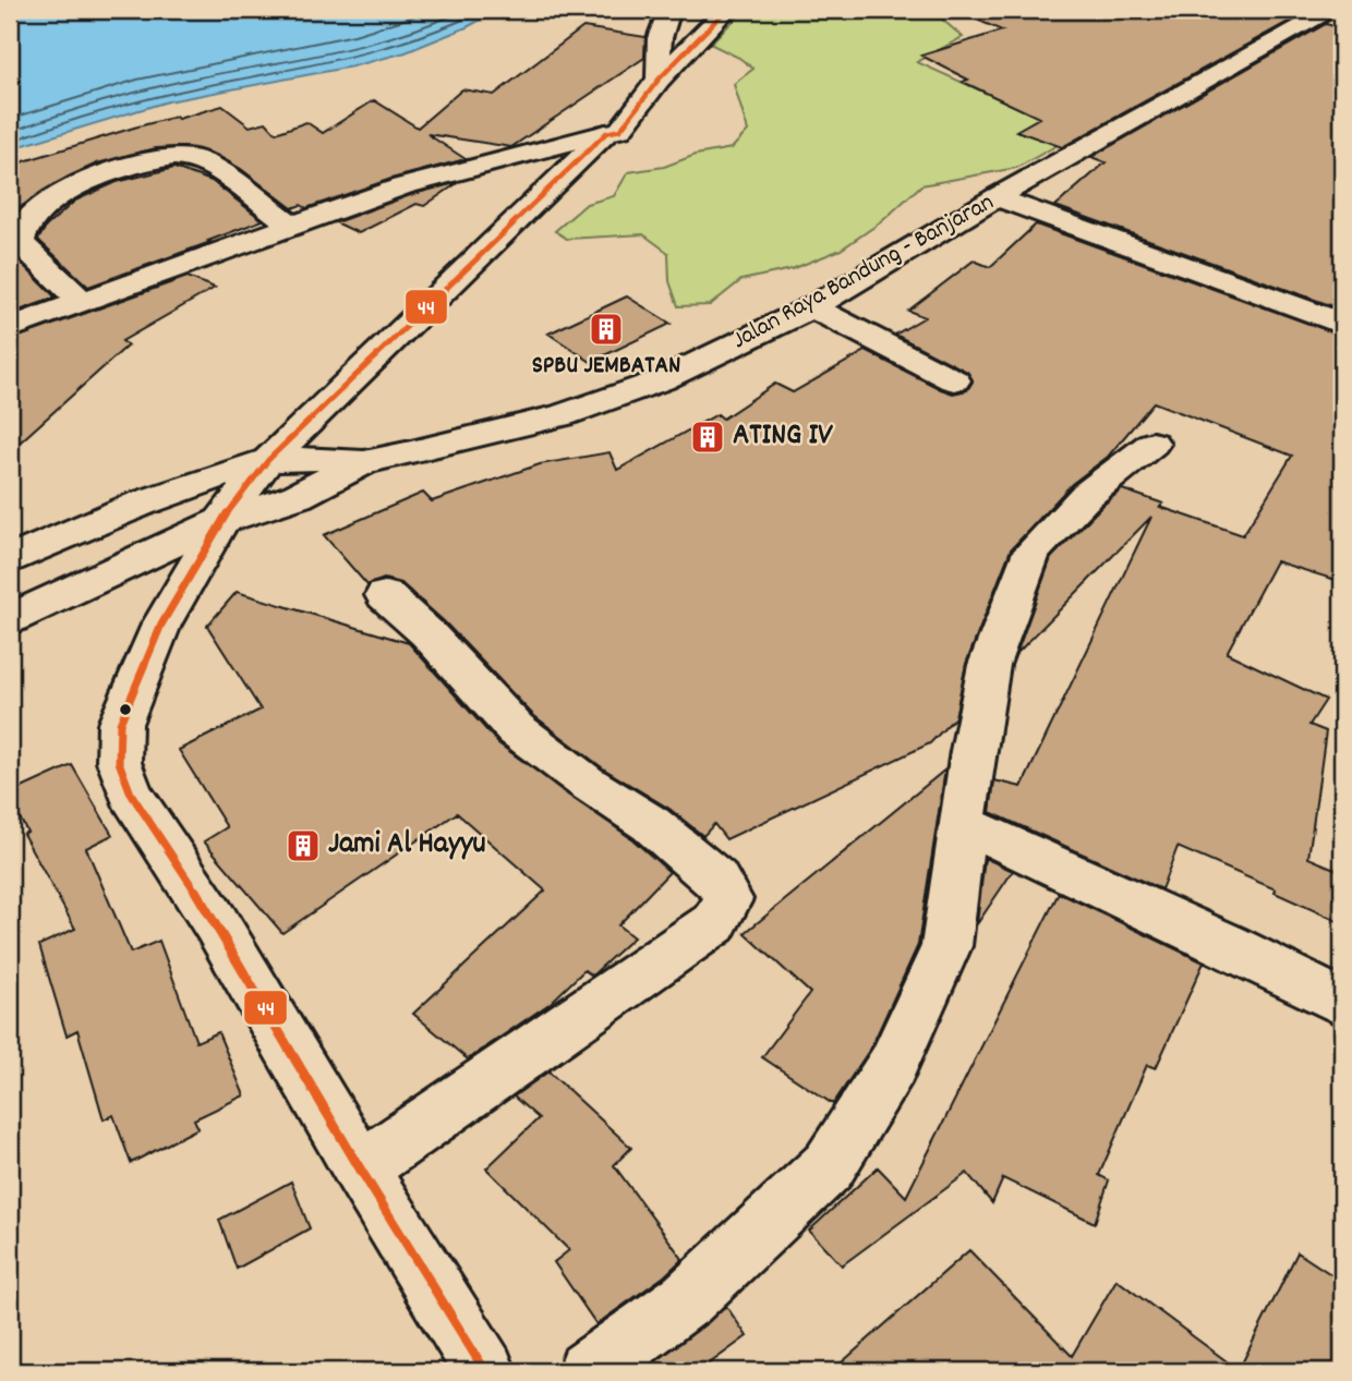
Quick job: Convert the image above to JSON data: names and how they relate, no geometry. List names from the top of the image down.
{
  "streets": {
    "street": ["Jalan Raya Bandung - Banjaran"]
  },
  "places": {
    "building": ["SPBU JEMBATAN", "ATING IV", "Jami Al Hayyu"]
  },
  "lines": ["transit line 44"]
}
